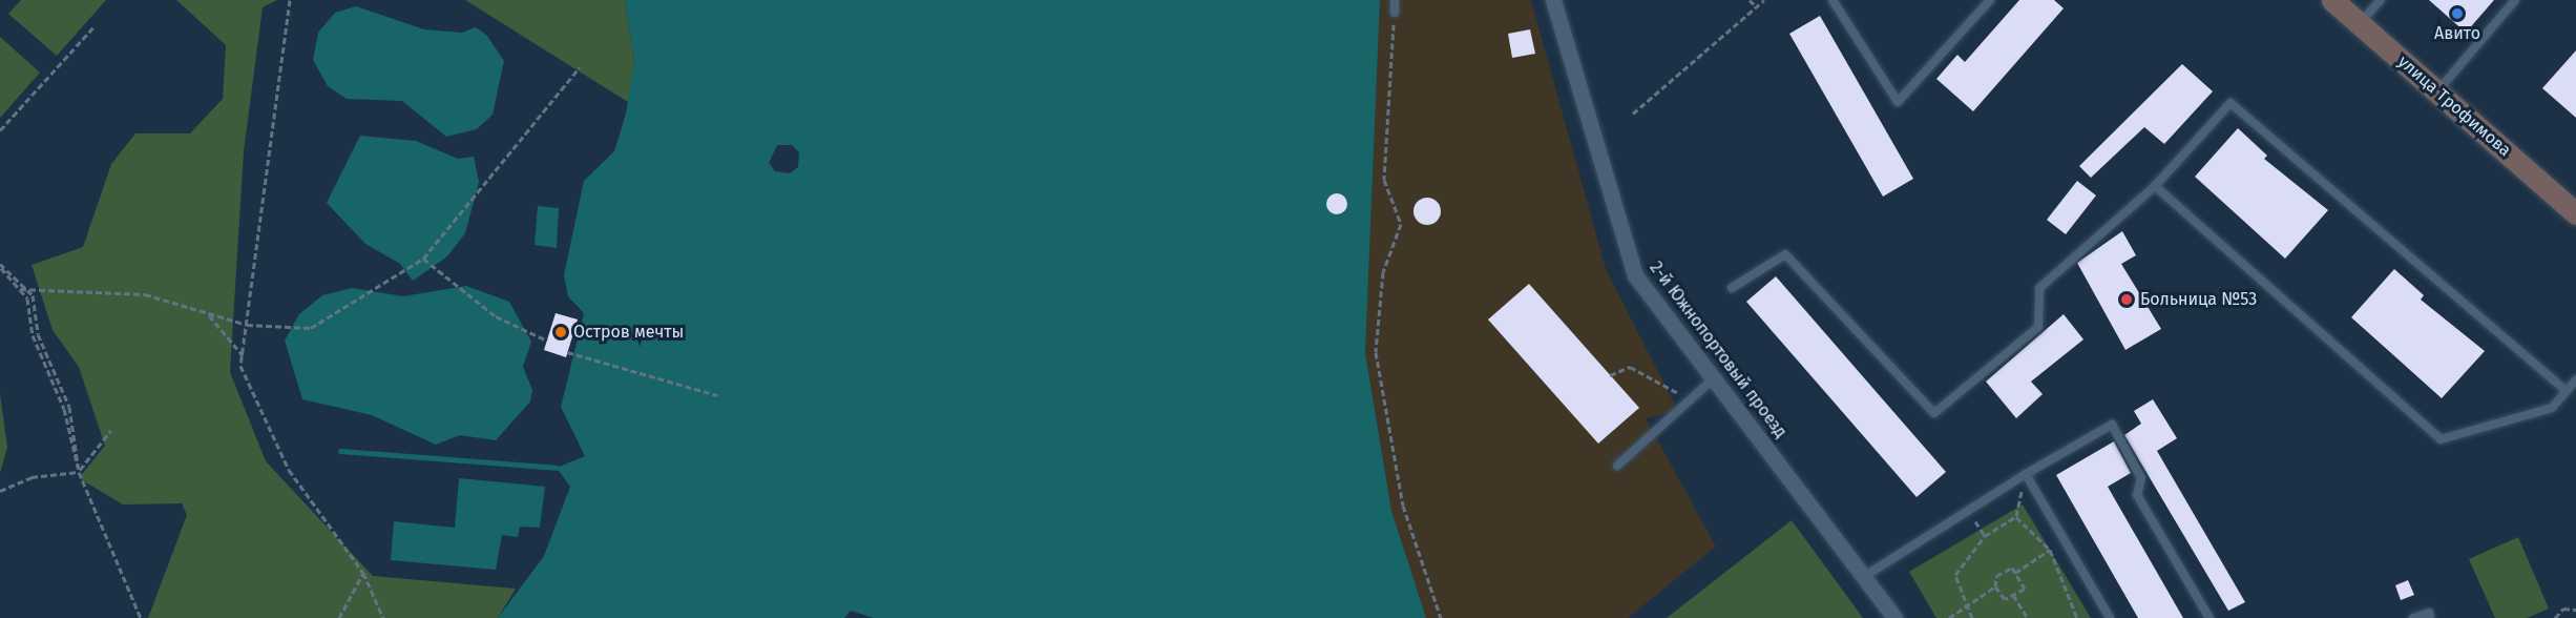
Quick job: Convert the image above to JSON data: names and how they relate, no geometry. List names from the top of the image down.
{
  "streets": {
    "main road": ["улица Трофимова"],
    "street": ["2-й Южнопортовый проезд"]
  },
  "places": ["Авито", "Больница №53", "Остров мечты"]
}
